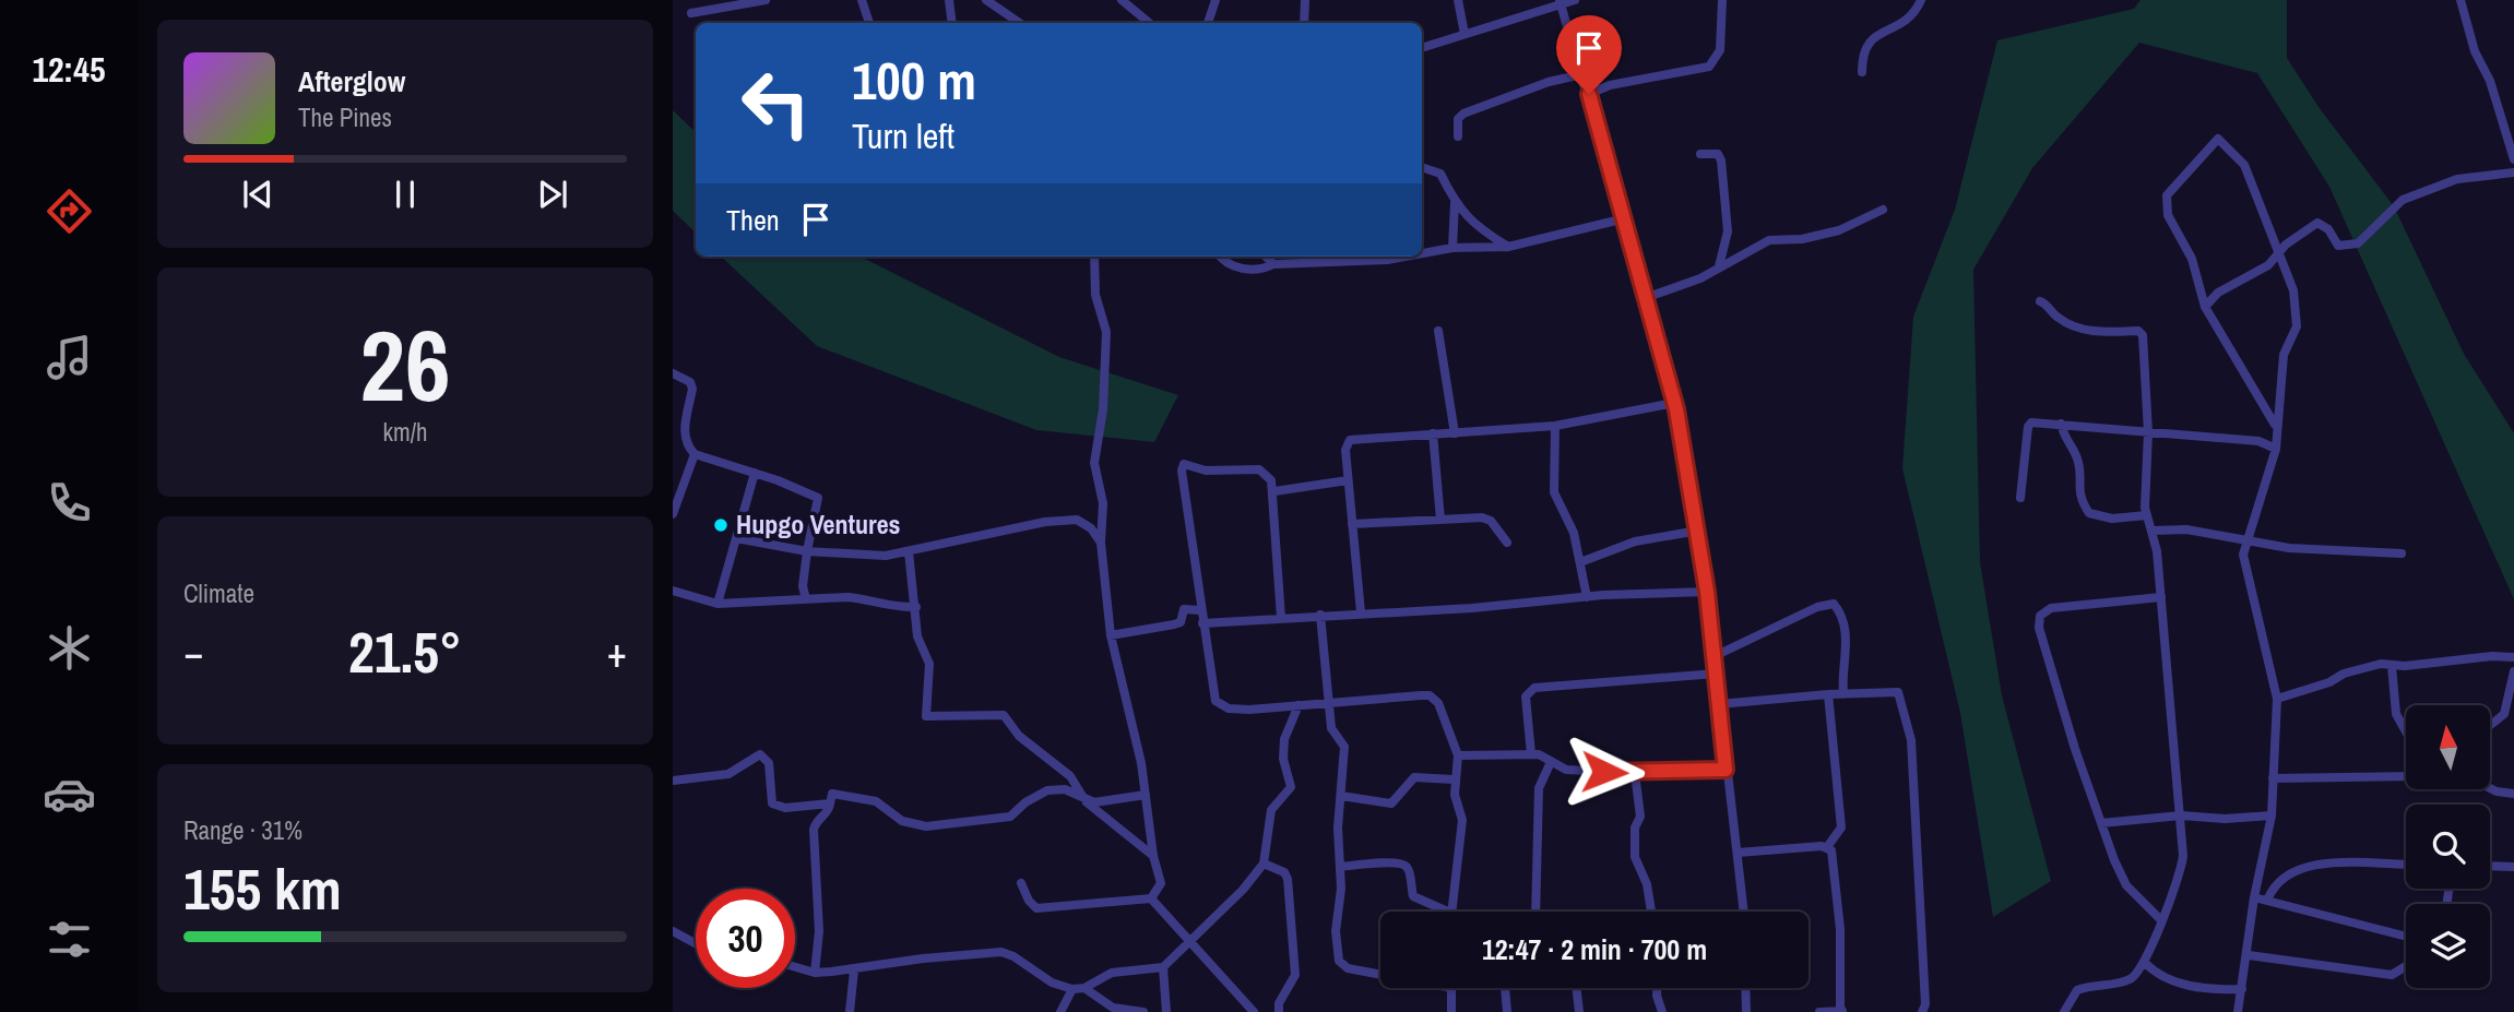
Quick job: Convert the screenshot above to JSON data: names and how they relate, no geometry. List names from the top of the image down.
{
  "places": ["Hupgo Ventures"],
  "north": "top",
  "page": {
    "tabs": "12:45",
    "turn": ["100 m", "Turn left"],
    "song": ["Afterglow", "The Pines"],
    "then": "Then",
    "tile": [
      ["26", "km/h"],
      "Climate",
      ["Range · 31%", "155 km"]
    ],
    "heat": ["−", "21.5°", "+"],
    "limit": "30",
    "trip": "12:47 · 2 min · 700 m"
  }
}
